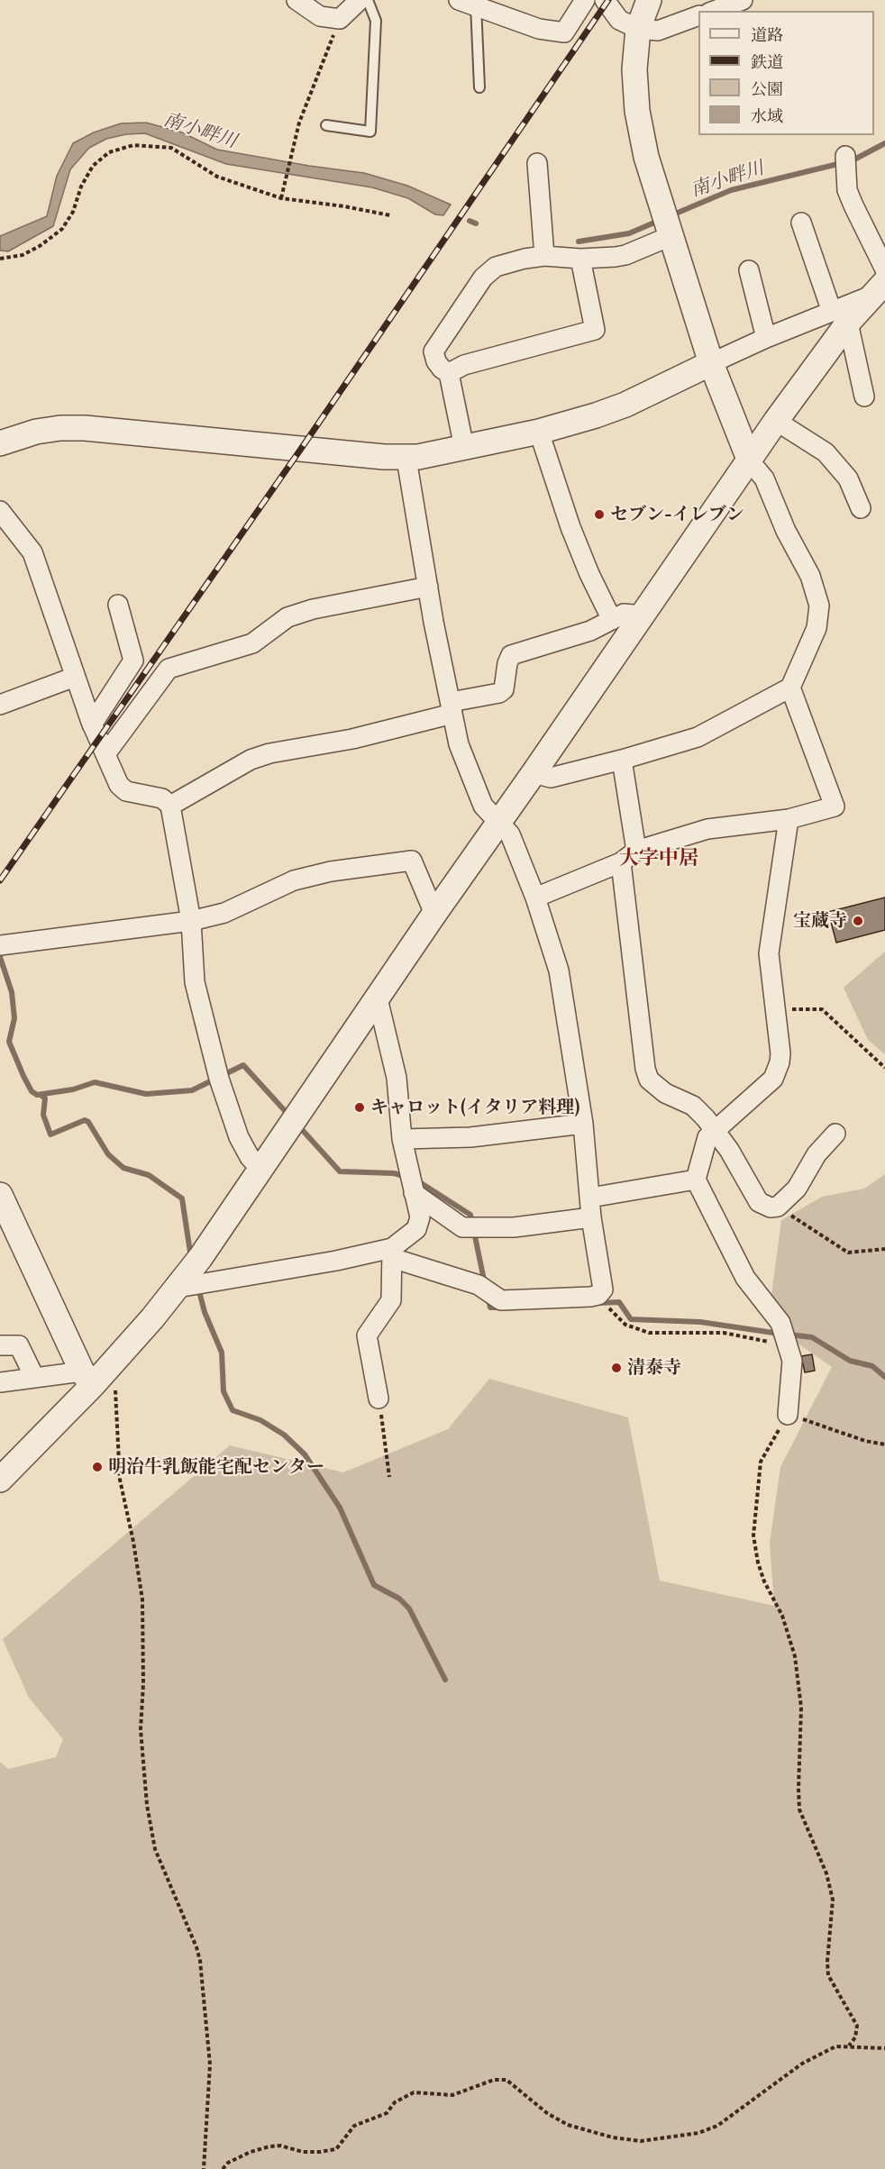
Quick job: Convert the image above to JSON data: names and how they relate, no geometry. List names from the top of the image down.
{
  "districts": ["大字中居"],
  "water": ["南小畔川"],
  "places": [
    "セブン-イレブン",
    "宝蔵寺",
    "キャロット(イタリア料理)",
    "清泰寺",
    "明治牛乳飯能宅配センター"
  ],
  "legend": [
    "道路",
    "鉄道",
    "公園",
    "水域"
  ]
}
